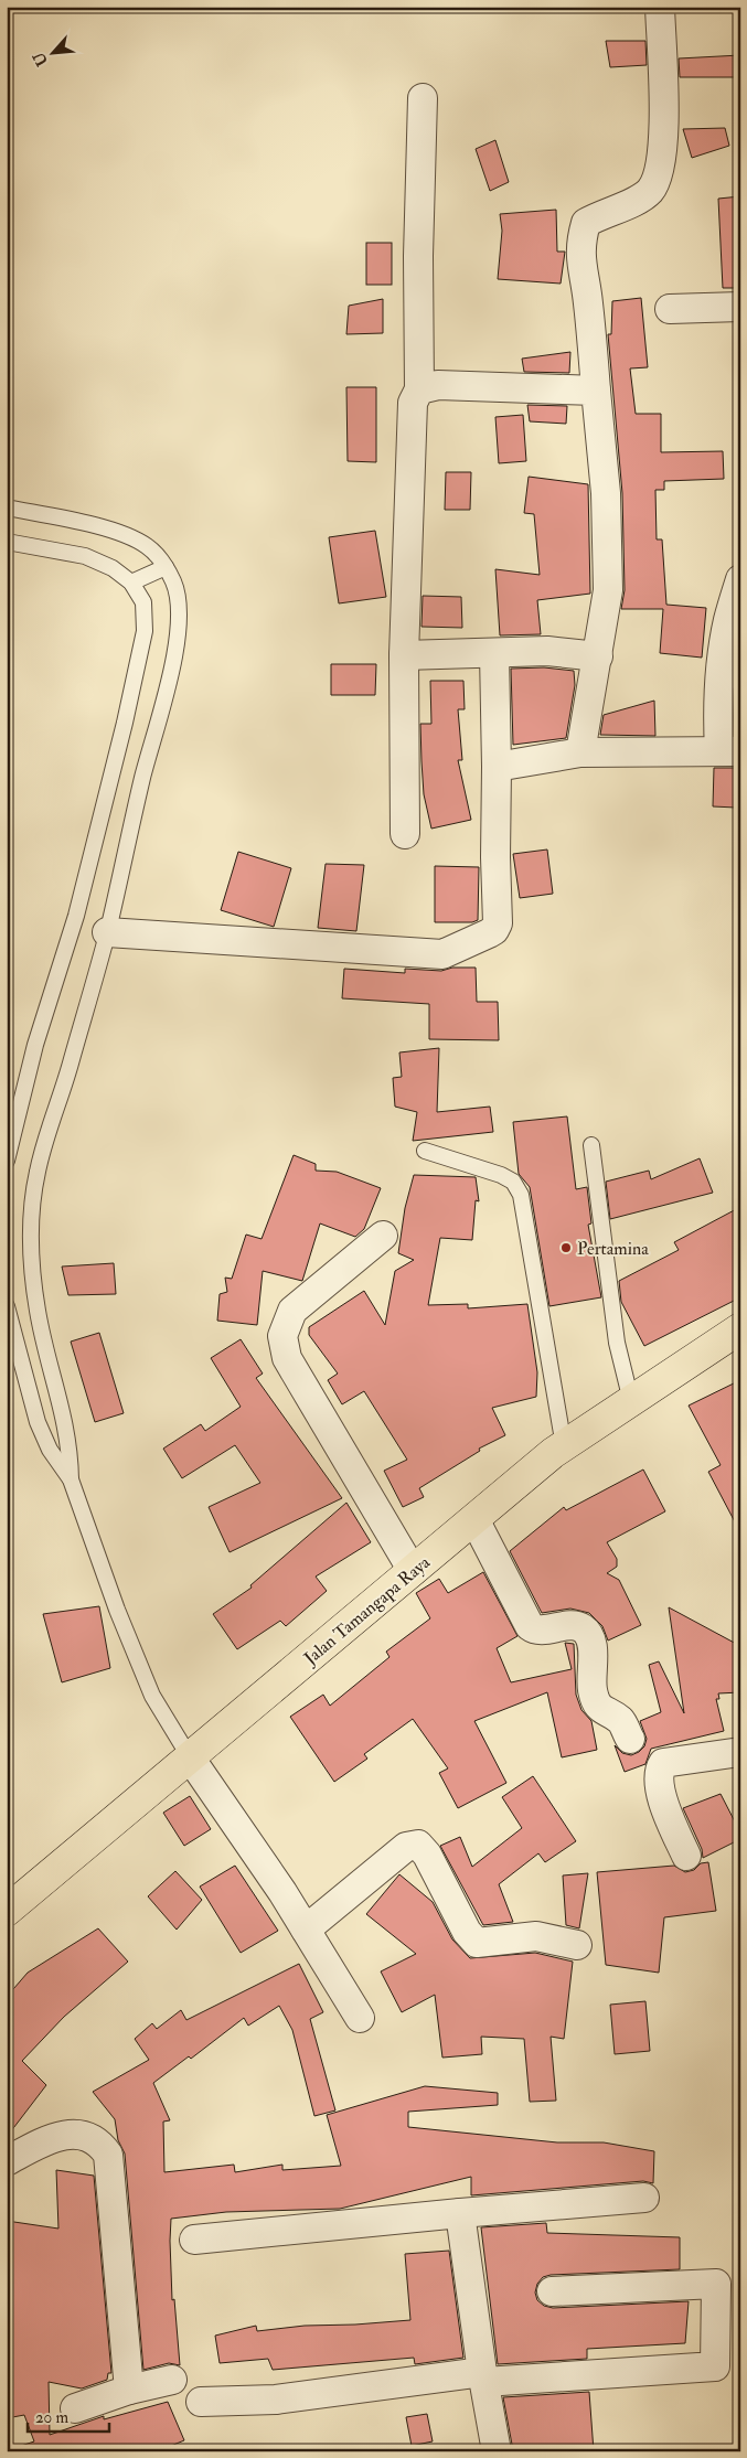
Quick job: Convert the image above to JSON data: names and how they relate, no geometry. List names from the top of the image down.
{
  "streets": {
    "main road": ["Jalan Tamangapa Raya"]
  },
  "places": ["Pertamina"],
  "scale_bar": "20 m",
  "north": "bottom left"
}
